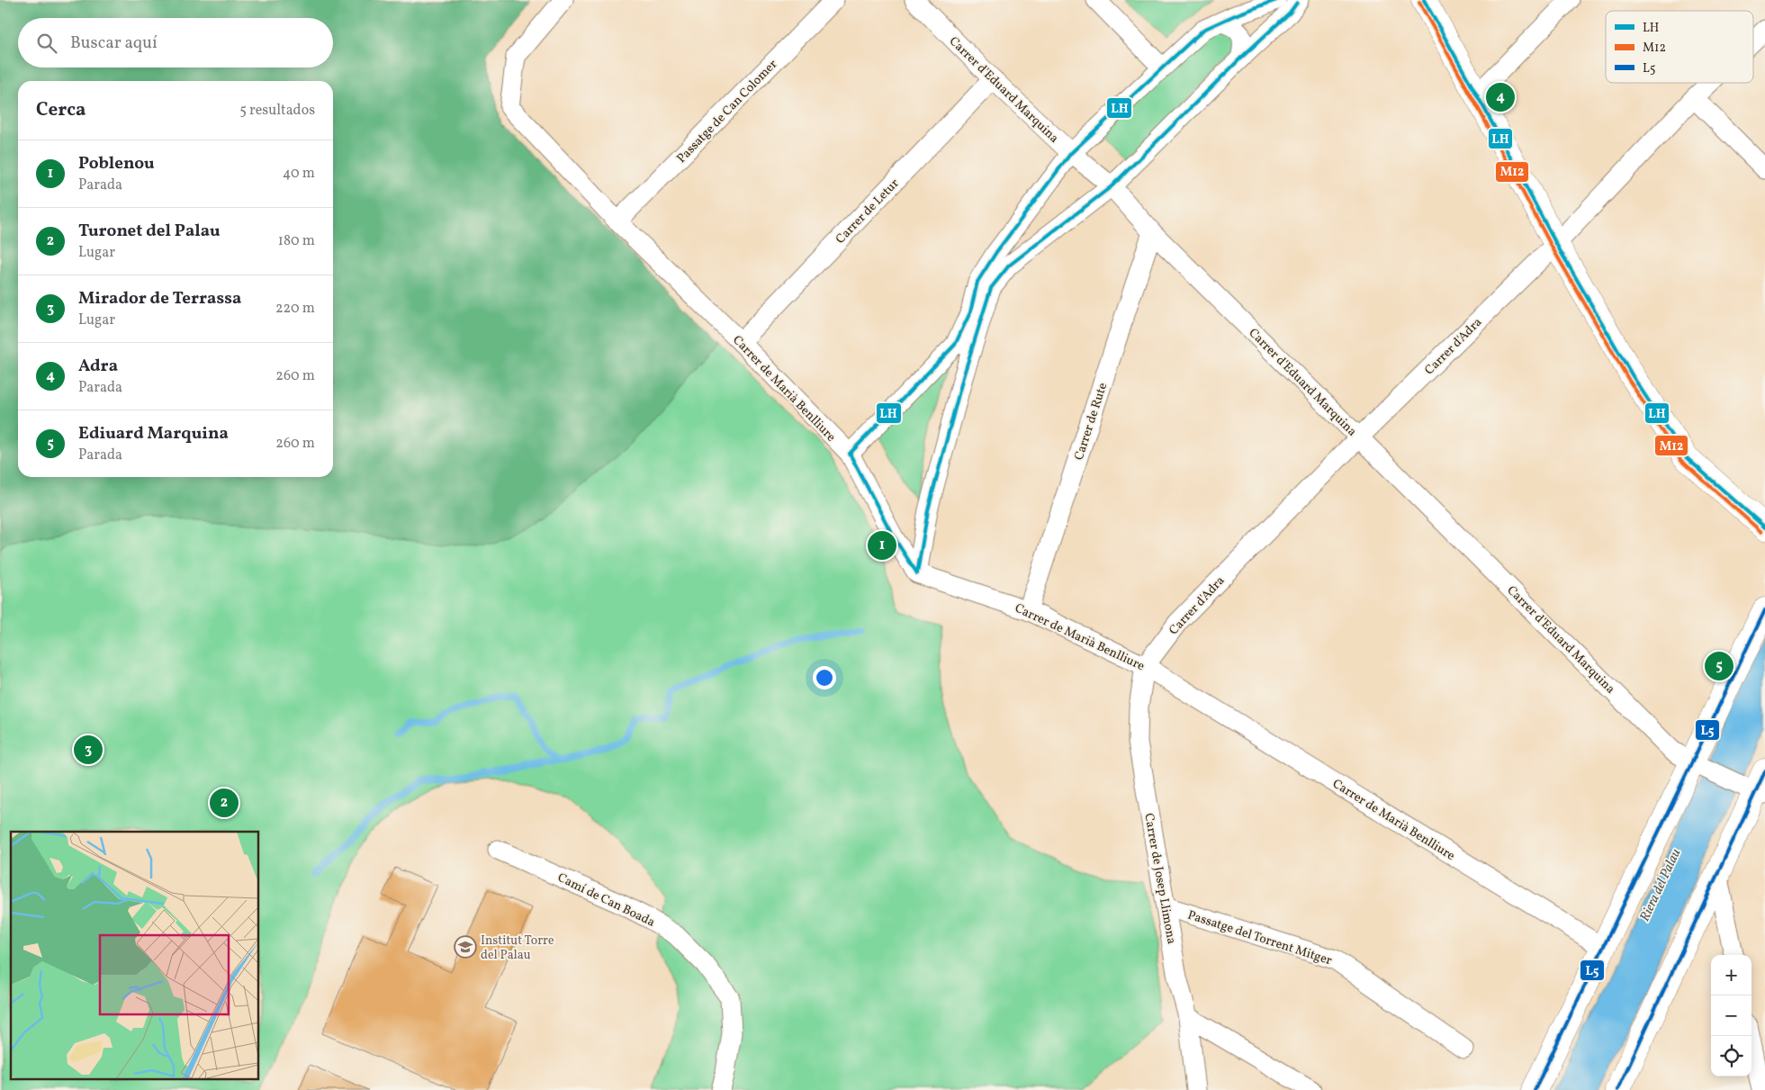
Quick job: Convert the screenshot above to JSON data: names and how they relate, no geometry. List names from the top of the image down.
{
  "streets": {
    "street": [
      "Carrer d'Eduard Marquina",
      "Passatge de Can Colomer",
      "Carrer de Letur",
      "Carrer d'Adra",
      "Carrer de Marià Benlliure",
      "Carrer de Rute",
      "Carrer de Josep Llimona",
      "Camí de Can Boada",
      "Passatge del Torrent Mitger"
    ]
  },
  "crossings": [
    ["Carrer d'Eduard Marquina", "Carrer de Letur"],
    ["Carrer d'Eduard Marquina", "Carrer d'Adra"],
    ["Carrer d'Eduard Marquina", "Carrer de Rute"],
    ["Passatge de Can Colomer", "Carrer de Marià Benlliure"],
    ["Carrer de Letur", "Carrer de Marià Benlliure"],
    ["Carrer d'Adra", "Carrer de Marià Benlliure"],
    ["Carrer d'Adra", "Carrer de Josep Llimona"],
    ["Carrer de Marià Benlliure", "Carrer de Rute"],
    ["Carrer de Marià Benlliure", "Carrer de Josep Llimona"],
    ["Carrer de Josep Llimona", "Passatge del Torrent Mitger"]
  ],
  "water": ["Riera del Palau"],
  "places": {
    "school or university": ["Institut Torre del Palau"]
  },
  "lines": ["transit line LH", "transit line M12", "transit line L5"],
  "legend": ["LH", "M12", "L5"],
  "page": {
    "search": "Buscar aquí",
    "pins": [
      "4",
      "1",
      "5",
      "3",
      "2"
    ],
    "heading": ["Cerca", "5 resultados"],
    "list": [
      {
        "mark": "1",
        "name": "Poblenou",
        "note": "Parada",
        "value": "40 m"
      },
      {
        "mark": "2",
        "name": "Turonet del Palau",
        "note": "Lugar",
        "value": "180 m"
      },
      {
        "mark": "3",
        "name": "Mirador de Terrassa",
        "note": "Lugar",
        "value": "220 m"
      },
      {
        "mark": "4",
        "name": "Adra",
        "note": "Parada",
        "value": "260 m"
      },
      {
        "mark": "5",
        "name": "Ediuard Marquina",
        "note": "Parada",
        "value": "260 m"
      }
    ],
    "map_buttons": ["+", "−"]
  }
}
